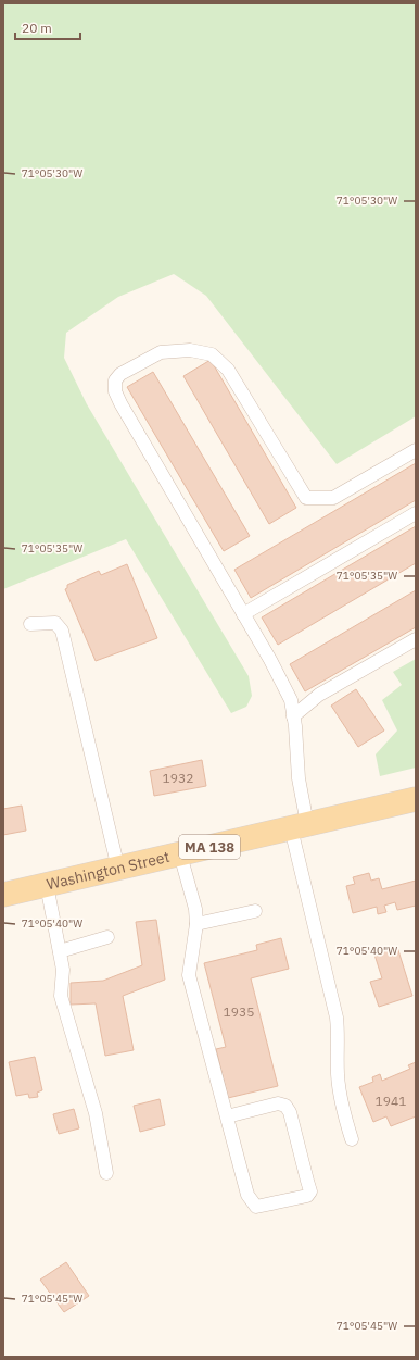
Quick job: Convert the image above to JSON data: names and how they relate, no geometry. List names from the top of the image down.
{
  "streets": {
    "main road": ["MA 138", "Washington Street"]
  },
  "house_numbers": ["1932", "1935", "1941"],
  "scale_bar": "20 m",
  "coordinates": [
    "71°05'30\"W",
    "71°05'35\"W",
    "71°05'40\"W",
    "71°05'45\"W"
  ]
}
